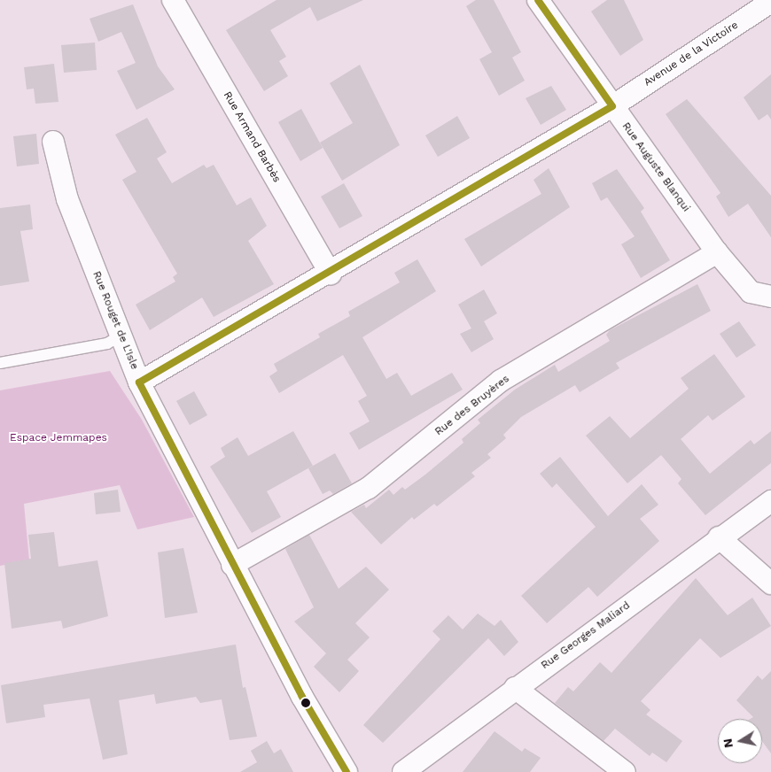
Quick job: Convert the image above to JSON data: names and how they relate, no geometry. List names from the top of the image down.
{
  "streets": {
    "street": [
      "Avenue de la Victoire",
      "Rue Armand Barbès",
      "Rue Auguste Blanqui",
      "Rue Rouget de L'Isle",
      "Rue des Bruyères",
      "Rue Georges Maliard"
    ]
  },
  "crossings": [
    ["Avenue de la Victoire", "Rue Armand Barbès"],
    ["Avenue de la Victoire", "Rue Auguste Blanqui"],
    ["Avenue de la Victoire", "Rue Rouget de L'Isle"],
    ["Rue Auguste Blanqui", "Rue des Bruyères"],
    ["Rue Rouget de L'Isle", "Rue des Bruyères"]
  ],
  "parks": ["Espace Jemmapes"],
  "lines": ["transit line N"],
  "north": "left"
}
